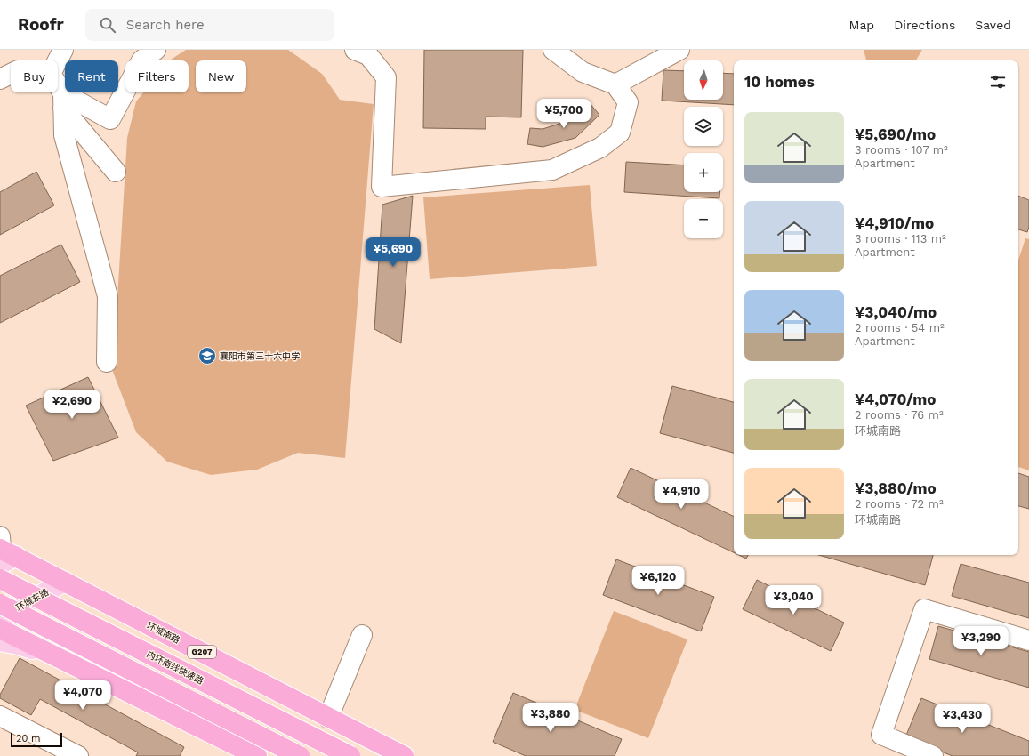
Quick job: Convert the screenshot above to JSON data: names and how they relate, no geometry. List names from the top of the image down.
{
  "streets": {
    "highway": ["环城南路", "G207", "内环南线快速路"],
    "main road": ["环城东路"]
  },
  "crossings": [
    ["环城东路", "环城南路"]
  ],
  "places": {
    "school or university": ["襄阳市第三十六中学"]
  },
  "scale_bar": "20 m",
  "north": "bottom",
  "page": {
    "header": "Roofr",
    "search": "Search here",
    "nav": ["Map", "Directions", "Saved"],
    "map_buttons": ["+", "−"],
    "chip": [
      "Buy",
      "Rent",
      "Filters",
      "New"
    ],
    "heading": "10 homes",
    "price": [
      "¥5,700",
      "¥5,690",
      "¥2,690",
      "¥4,910",
      "¥6,120",
      "¥3,040",
      "¥3,290",
      "¥4,070",
      "¥3,880",
      "¥3,430"
    ],
    "list": [
      {
        "name": "¥5,690/mo",
        "note": "3 rooms · 107 m² · Apartment"
      },
      {
        "name": "¥4,910/mo",
        "note": "3 rooms · 113 m² · Apartment"
      },
      {
        "name": "¥3,040/mo",
        "note": "2 rooms · 54 m² · Apartment"
      },
      {
        "name": "¥4,070/mo",
        "note": "2 rooms · 76 m² · 环城南路"
      },
      {
        "name": "¥3,880/mo",
        "note": "2 rooms · 72 m² · 环城南路"
      }
    ],
    "scale": "20 m"
  }
}
